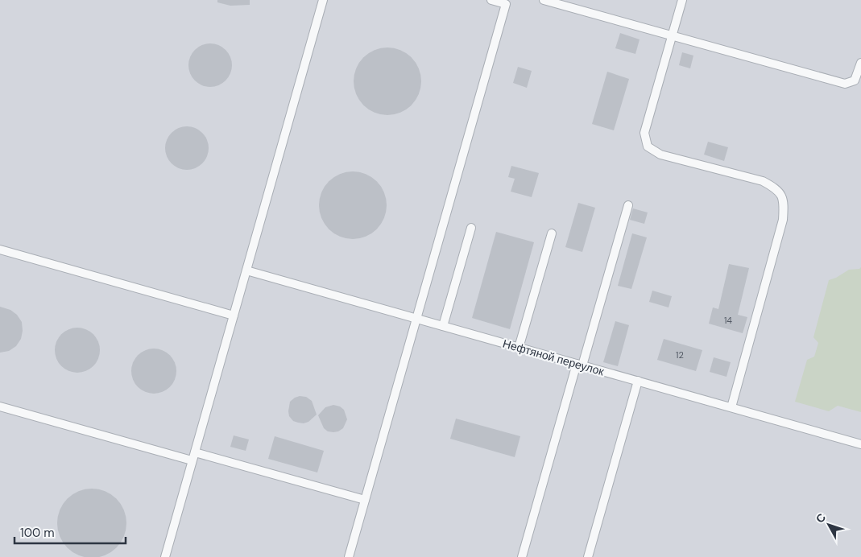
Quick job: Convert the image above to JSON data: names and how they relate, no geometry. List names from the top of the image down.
{
  "streets": {
    "street": ["Нефтяной переулок"]
  },
  "house_numbers": ["14", "12"],
  "scale_bar": "100 m",
  "north": "top left"
}
